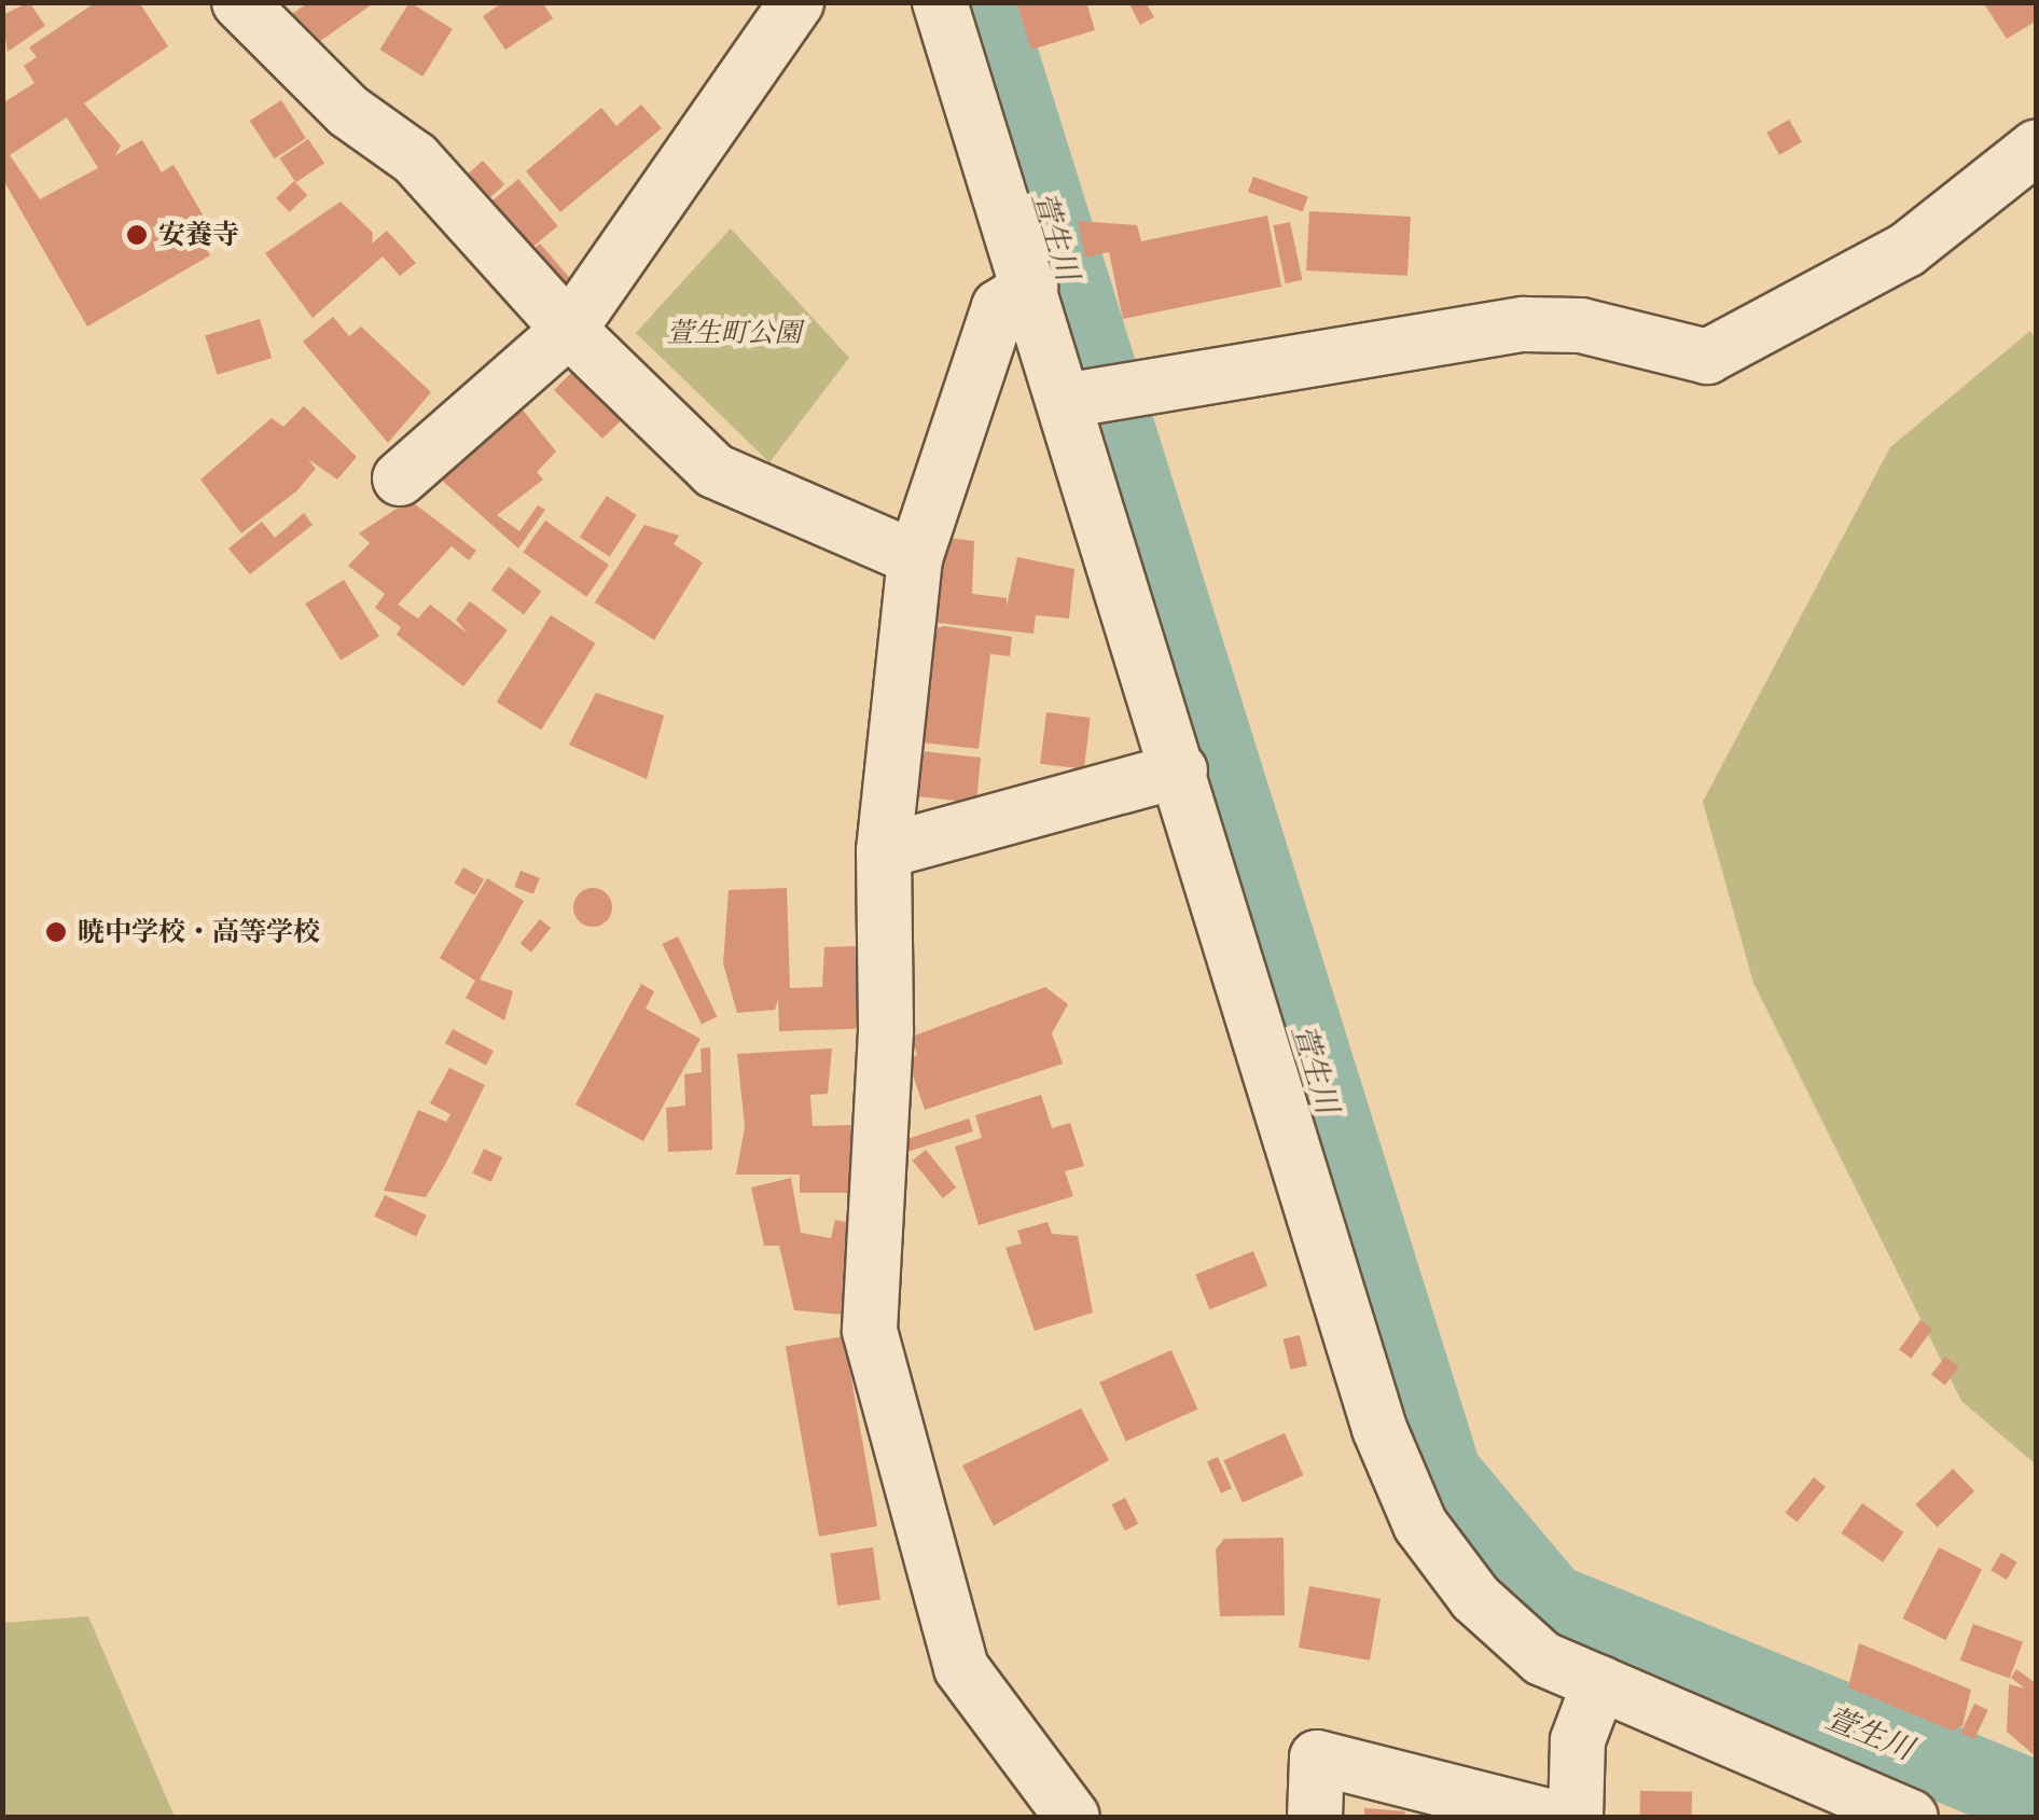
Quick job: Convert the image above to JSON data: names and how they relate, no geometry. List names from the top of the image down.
{
  "water": ["萱生川"],
  "parks": ["萱生町公園"],
  "places": ["安養寺", "暁中学校・高等学校"]
}
